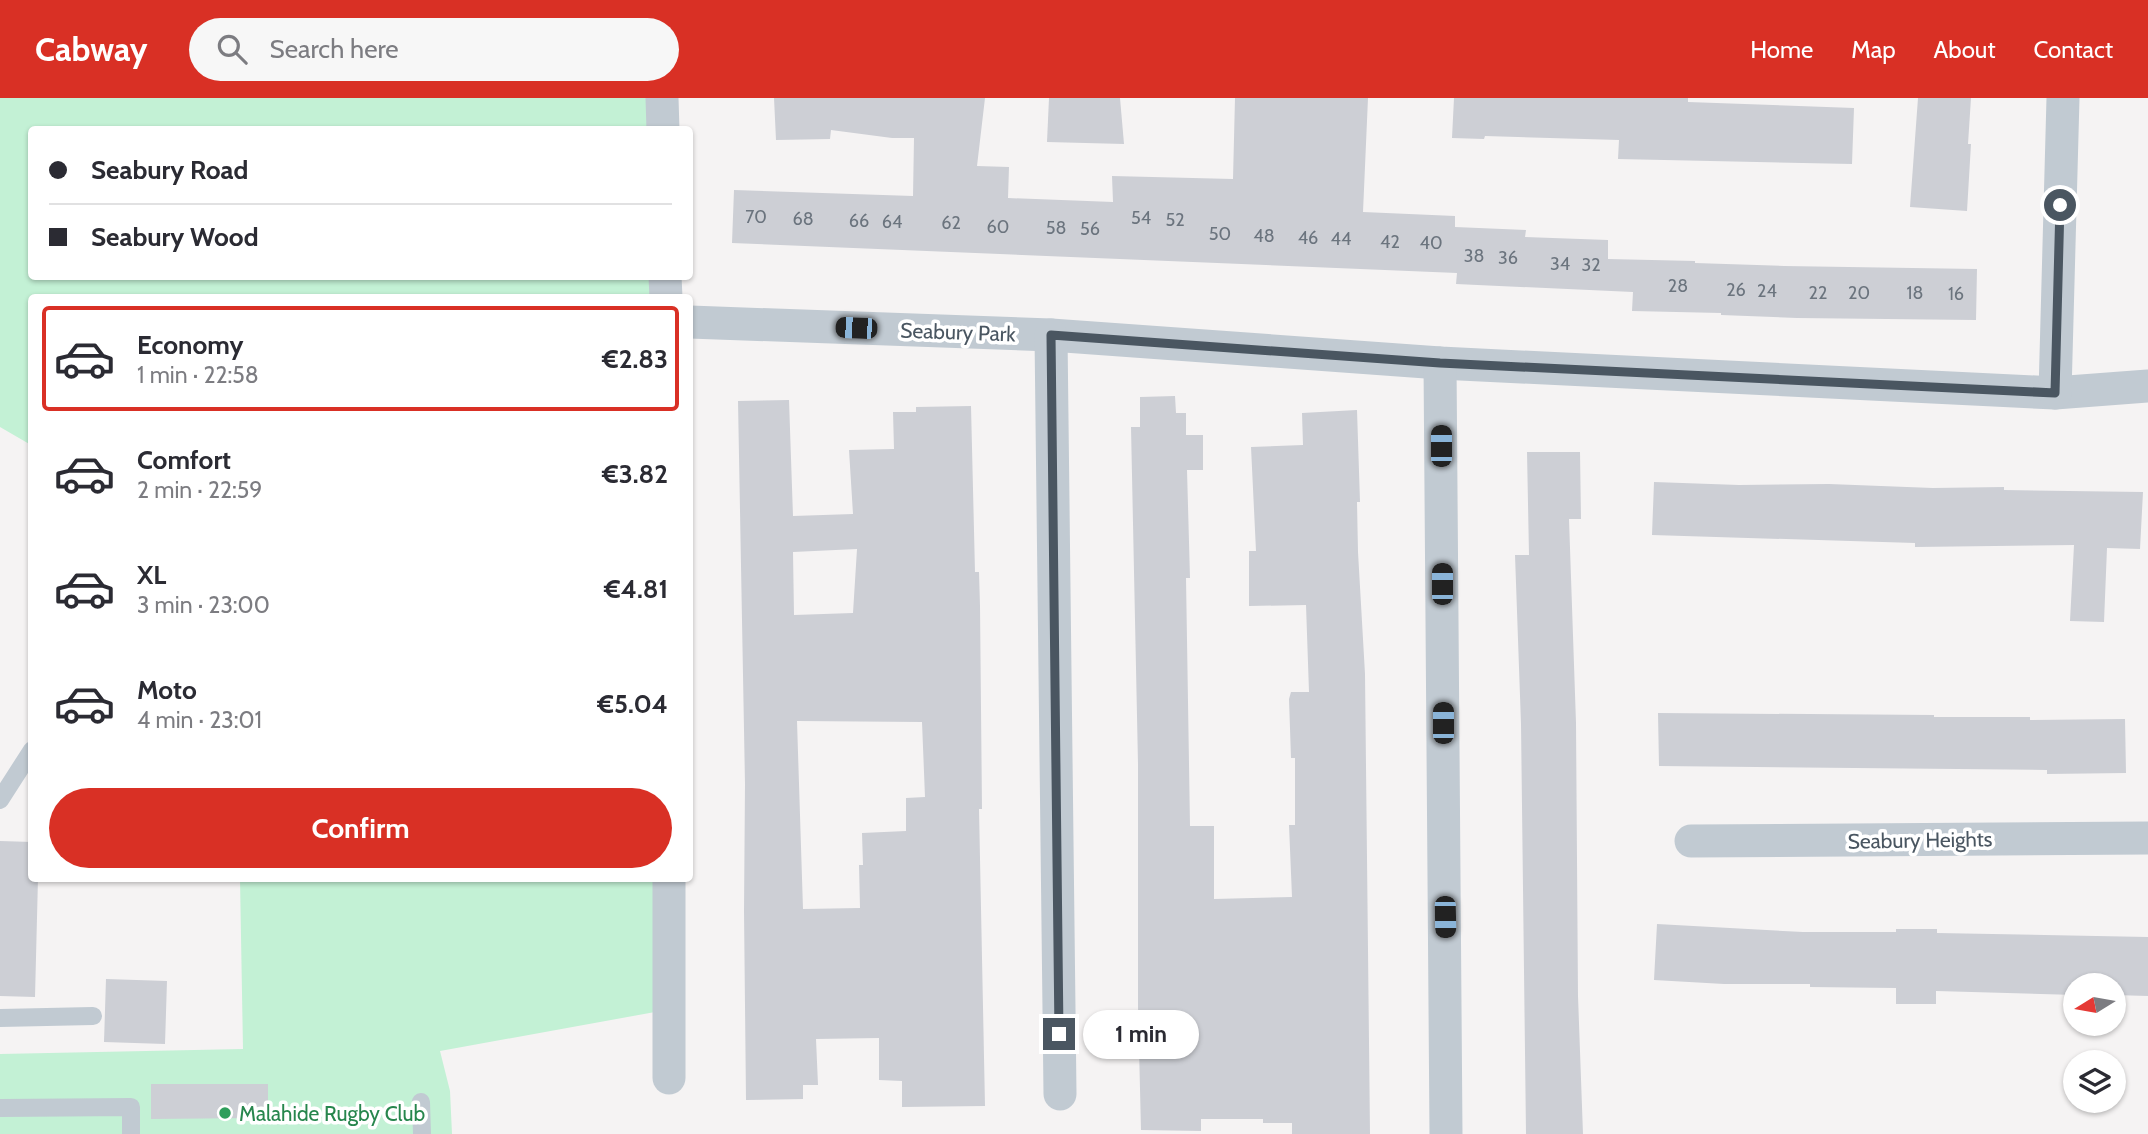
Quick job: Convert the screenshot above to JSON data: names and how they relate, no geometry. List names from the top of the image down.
{
  "streets": {
    "street": ["Seabury Park", "Seabury Heights"]
  },
  "places": ["Malahide Rugby Club"],
  "house_numbers": [
    "70",
    "54",
    "68",
    "52",
    "66",
    "64",
    "62",
    "60",
    "58",
    "56",
    "50",
    "48",
    "46",
    "44",
    "42",
    "40",
    "38",
    "36",
    "34",
    "32",
    "28",
    "26",
    "24",
    "22",
    "20",
    "18",
    "16"
  ],
  "north": "left",
  "page": {
    "header": "Cabway",
    "search": "Search here",
    "nav": [
      "Home",
      "Map",
      "About",
      "Contact"
    ],
    "banner": ["Seabury Road", "Seabury Wood"],
    "list": [
      {
        "name": "Economy",
        "note": "1 min · 22:58",
        "value": "€2.83"
      },
      {
        "name": "Comfort",
        "note": "2 min · 22:59",
        "value": "€3.82"
      },
      {
        "name": "XL",
        "note": "3 min · 23:00",
        "value": "€4.81"
      },
      {
        "name": "Moto",
        "note": "4 min · 23:01",
        "value": "€5.04"
      }
    ],
    "buttons": "Confirm",
    "bubble": "1 min"
  }
}
